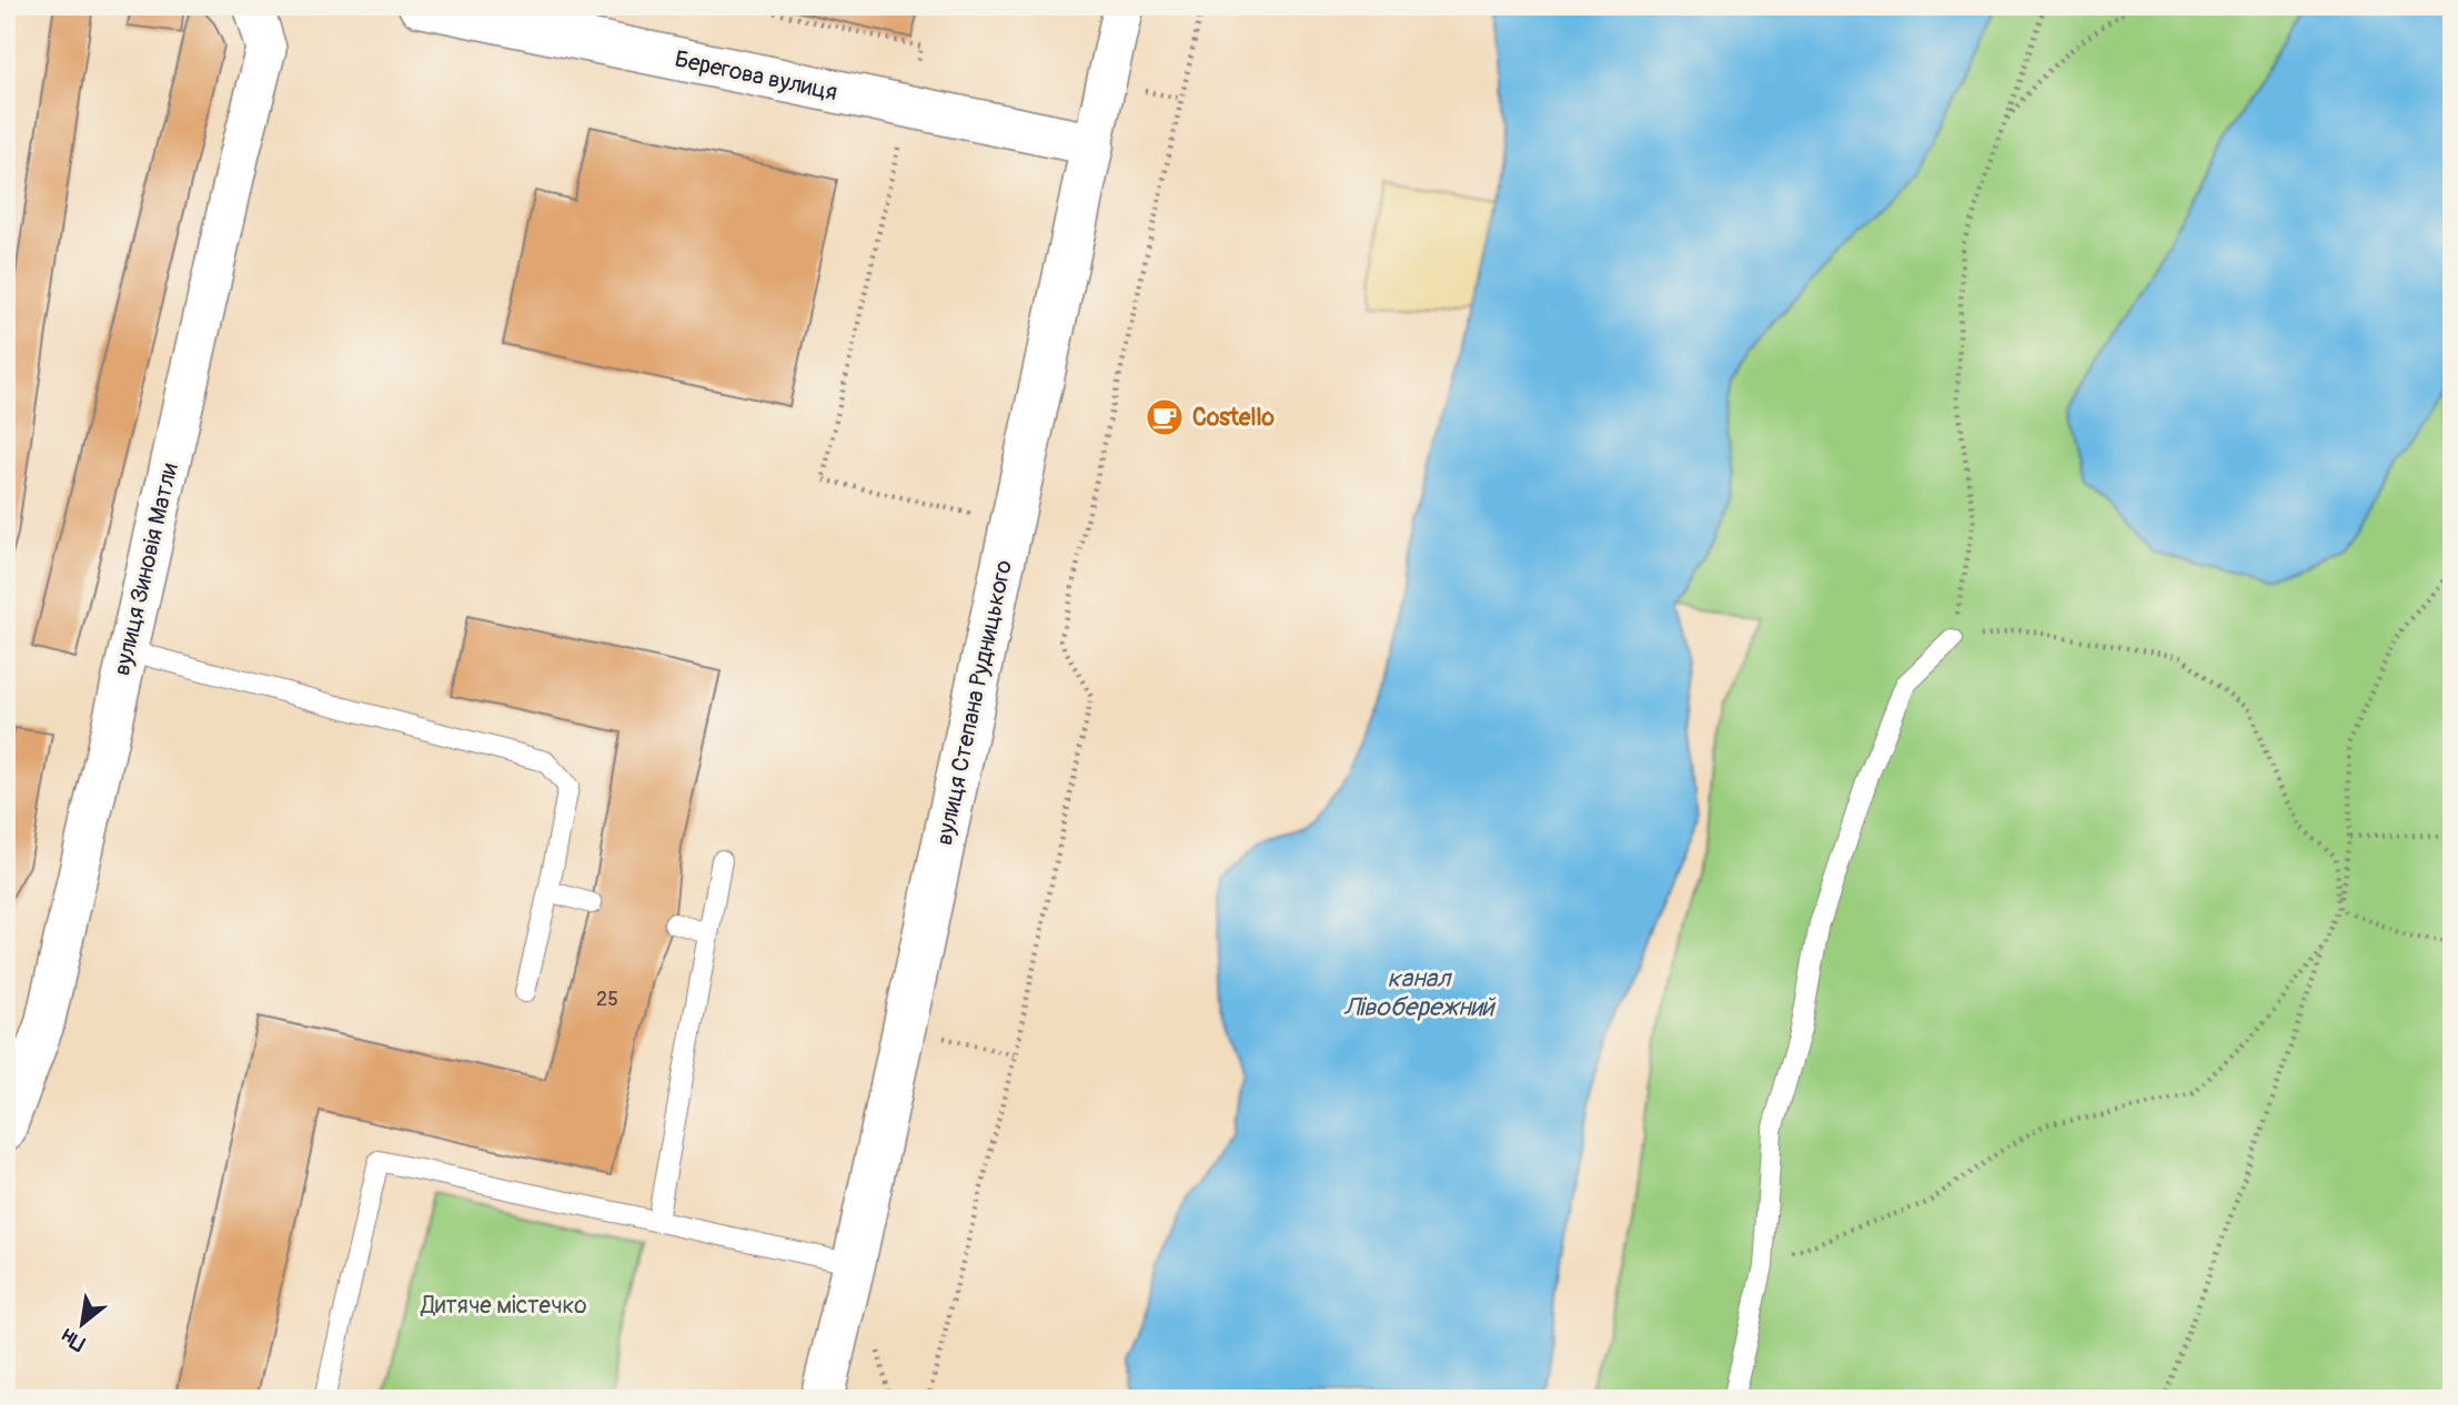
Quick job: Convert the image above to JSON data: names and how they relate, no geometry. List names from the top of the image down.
{
  "streets": {
    "street": ["Берегова вулиця", "вулиця Зиновія Матли", "вулиця Степана Рудницького"]
  },
  "crossings": [
    ["Берегова вулиця", "вулиця Степана Рудницького"]
  ],
  "water": ["канал Лівобережний"],
  "parks": ["Дитяче містечко"],
  "places": {
    "cafe": ["Costello"]
  },
  "house_numbers": ["25"],
  "north": "bottom left"
}
